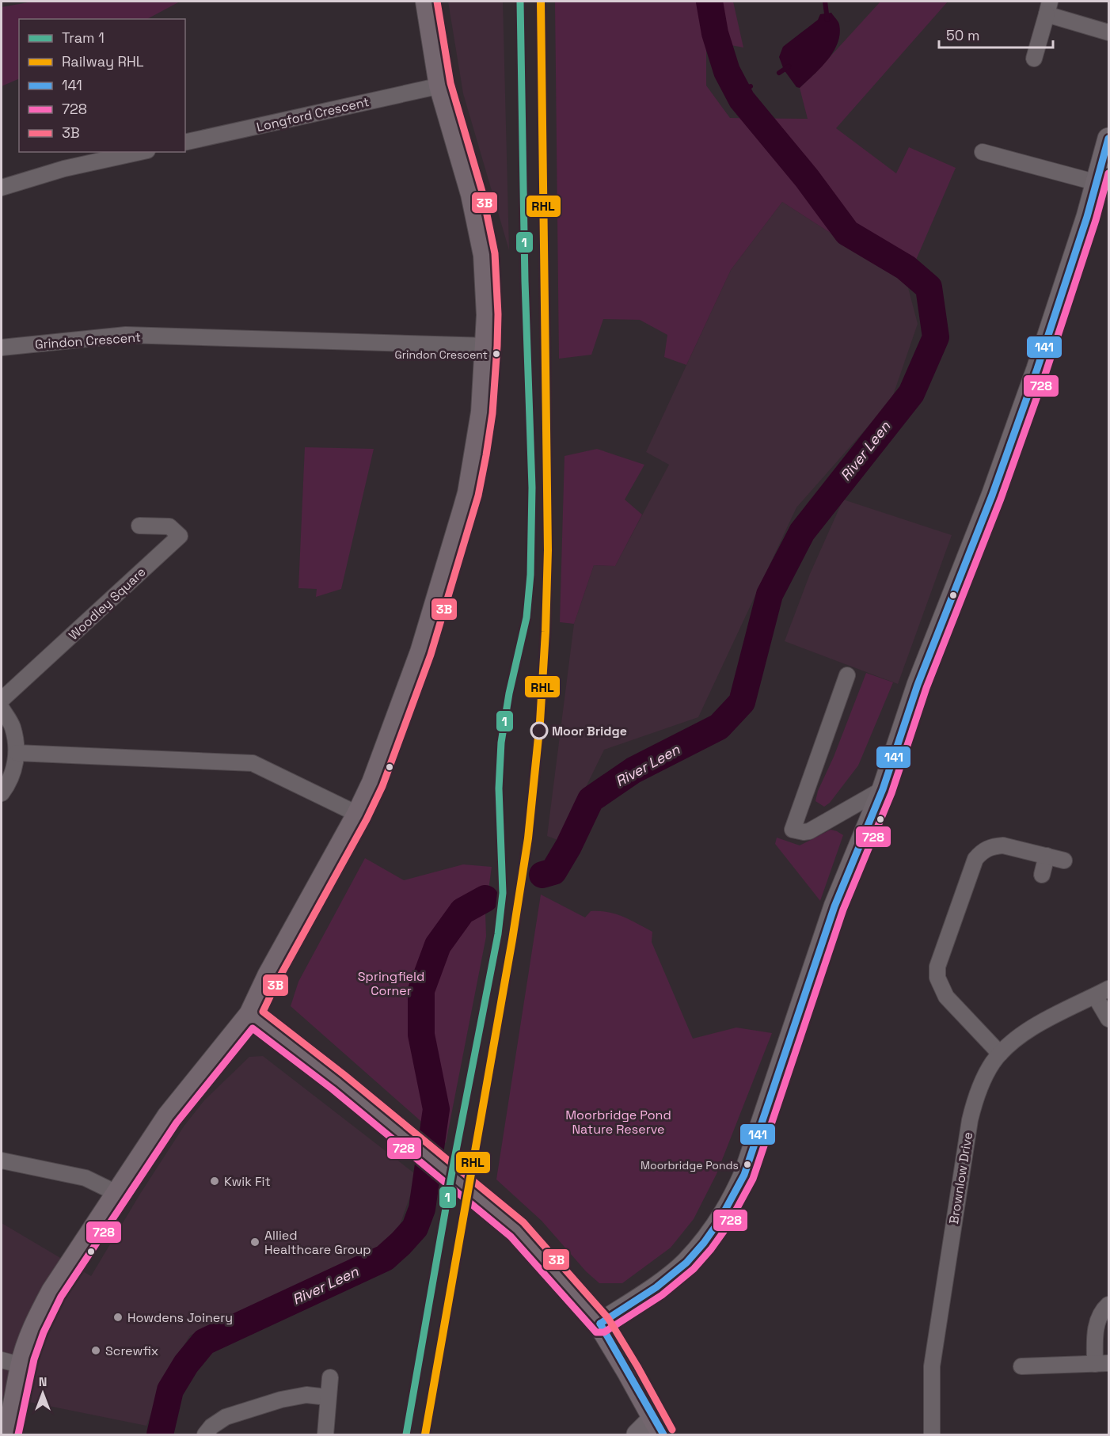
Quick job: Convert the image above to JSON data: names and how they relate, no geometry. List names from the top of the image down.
{
  "streets": {
    "street": [
      "Longford Crescent",
      "Grindon Crescent",
      "Woodley Square",
      "Brownlow Drive"
    ]
  },
  "water": ["River Leen"],
  "parks": ["Springfield Corner", "Moorbridge Pond Nature Reserve"],
  "places": [
    "Grindon Crescent",
    "Moor Bridge",
    "Moorbridge Ponds",
    "Kwik Fit",
    "Allied Healthcare Group",
    "Howdens Joinery",
    "Screwfix"
  ],
  "lines": [
    "tram line 1",
    "rail line RHL",
    "transit line 3B",
    "transit line 141",
    "transit line 728"
  ],
  "legend": [
    "Tram 1",
    "Railway RHL",
    "141",
    "728",
    "3B"
  ],
  "scale_bar": "50 m",
  "north": "top"
}
